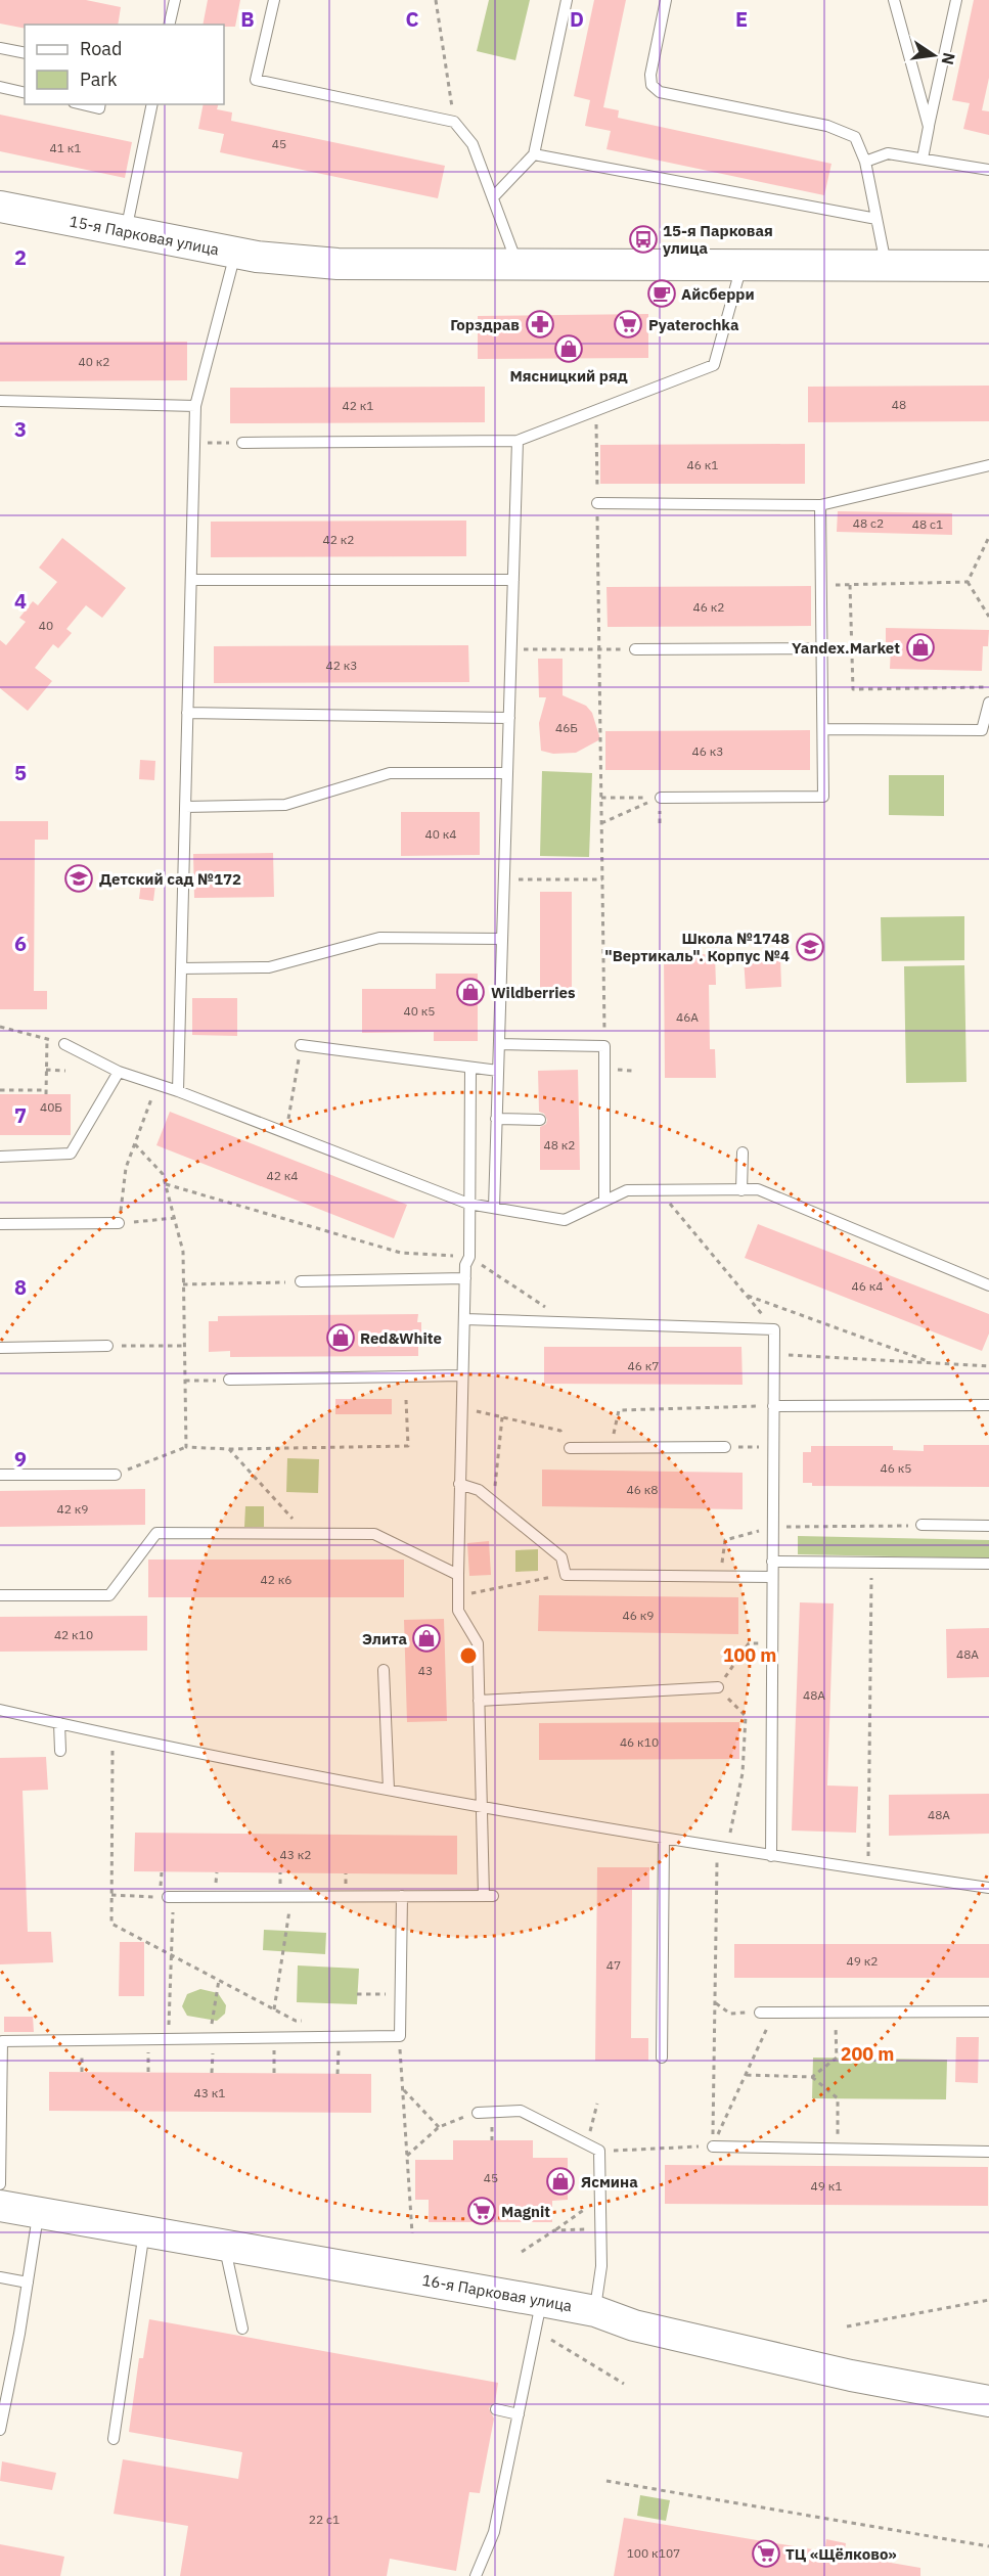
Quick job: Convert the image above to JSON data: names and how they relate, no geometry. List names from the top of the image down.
{
  "streets": {
    "main road": ["15-я Парковая улица", "16-я Парковая улица"]
  },
  "places": {
    "bus stop": ["15-я Парковая улица"],
    "cafe": ["Айсберри"],
    "pharmacy": ["Горздрав"],
    "supermarket": ["Pyaterochka", "Magnit", "ТЦ «Щёлково»"],
    "shop": [
      "Мясницкий ряд",
      "Yandex.Market",
      "Wildberries",
      "Red&White",
      "Элита",
      "Ясмина"
    ],
    "school or university": ["Детский сад №172", "Школа №1748 \"Вертикаль\". Корпус №4"]
  },
  "house_numbers": [
    "45",
    "41 к1",
    "40 к2",
    "48",
    "42 к1",
    "46 к1",
    "48 c2",
    "48 c1",
    "42 к2",
    "46 к2",
    "40",
    "42 к3",
    "46Б",
    "46 к3",
    "40 к4",
    "40 к5",
    "46А",
    "40Б",
    "48 к2",
    "42 к4",
    "46 к4",
    "46 к7",
    "46 к5",
    "46 к8",
    "42 к9",
    "42 к6",
    "46 к9",
    "42 к10",
    "48А",
    "43",
    "48А",
    "46 к10",
    "48А",
    "43 к2",
    "49 к2",
    "47",
    "43 к1",
    "45",
    "49 к1",
    "22 с1",
    "100 к107"
  ],
  "legend": ["Road", "Park"],
  "north": "right",
  "grid": {
    "columns": [
      "B",
      "C",
      "D",
      "E"
    ],
    "rows": [
      "2",
      "3",
      "4",
      "5",
      "6",
      "7",
      "8",
      "9"
    ]
  },
  "rings": ["100 m", "200 m"]
}
